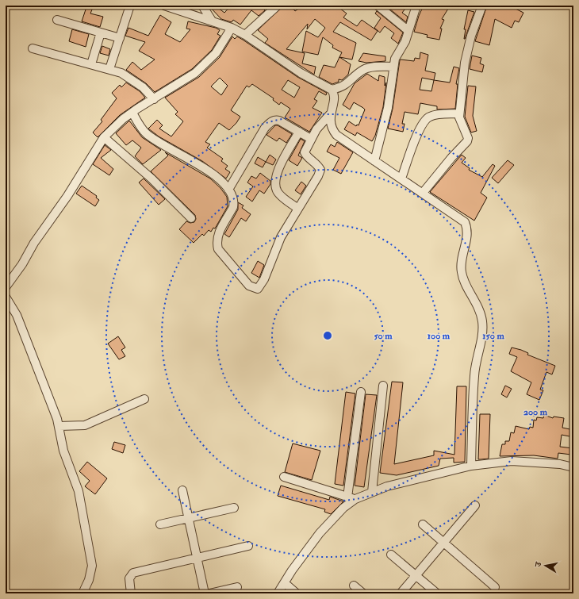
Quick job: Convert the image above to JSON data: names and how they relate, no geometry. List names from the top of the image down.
{
  "north": "left",
  "rings": [
    "50 m",
    "100 m",
    "150 m",
    "200 m"
  ]
}
